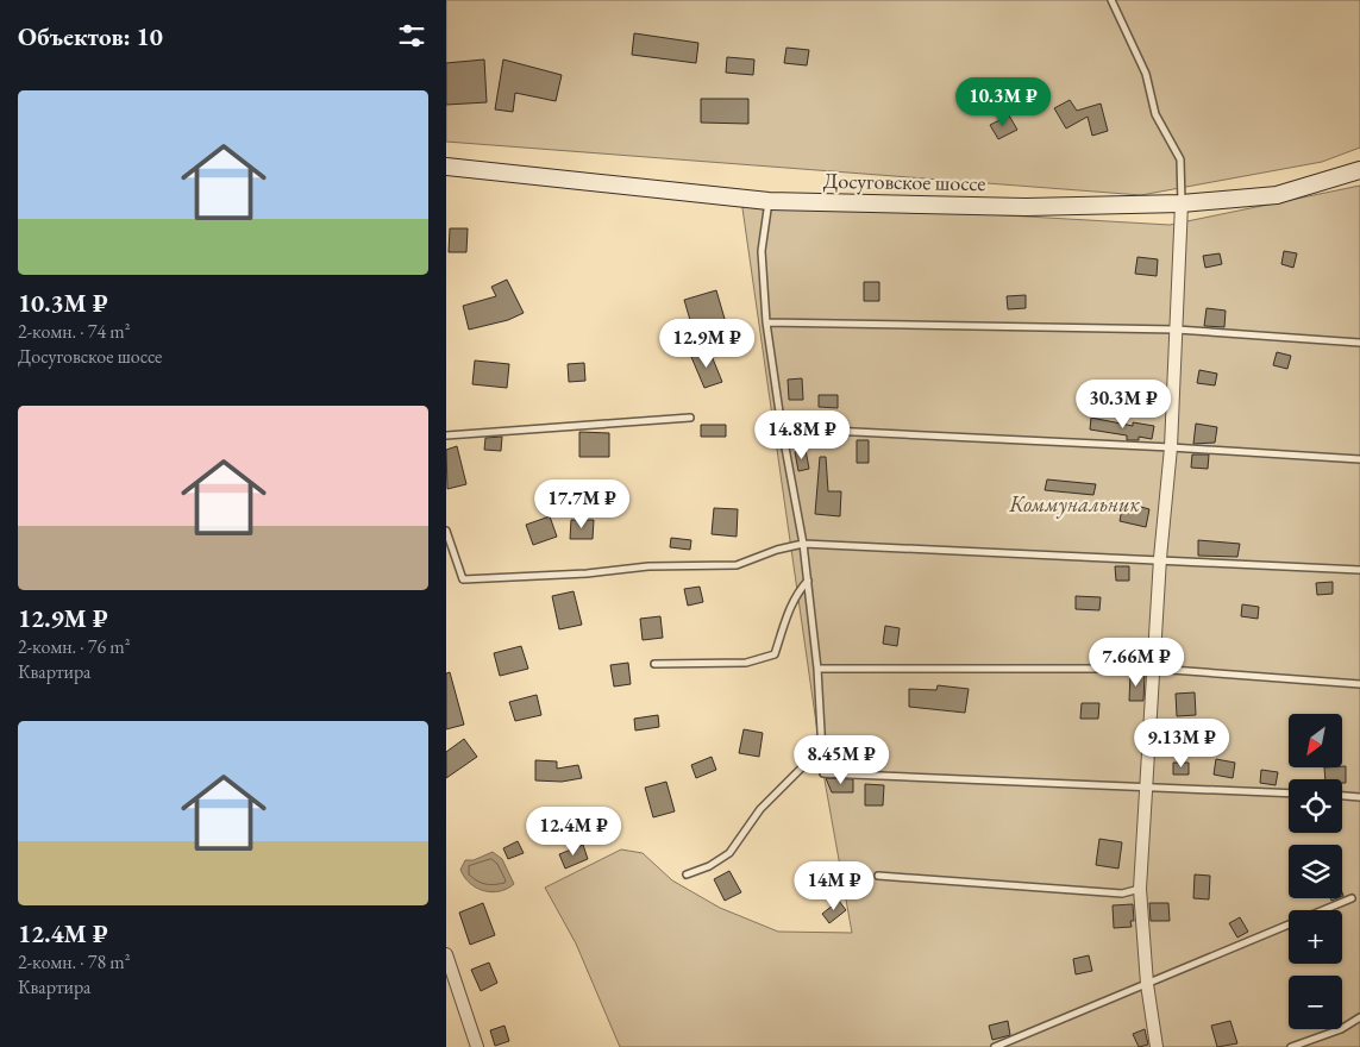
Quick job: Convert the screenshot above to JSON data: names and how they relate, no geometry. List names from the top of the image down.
{
  "streets": {
    "main road": ["Досуговское шоссе"]
  },
  "parks": ["Коммунальник"],
  "north": "bottom left",
  "page": {
    "heading": "Объектов: 10",
    "list": [
      {
        "name": "10.3M ₽",
        "note": "2-комн. · 74 m² · Досуговское шоссе"
      },
      {
        "name": "12.9M ₽",
        "note": "2-комн. · 76 m² · Квартира"
      },
      {
        "name": "12.4M ₽",
        "note": "2-комн. · 78 m² · Квартира"
      }
    ],
    "price": [
      "10.3M ₽",
      "12.9M ₽",
      "30.3M ₽",
      "14.8M ₽",
      "17.7M ₽",
      "7.66M ₽",
      "9.13M ₽",
      "8.45M ₽",
      "12.4M ₽",
      "14M ₽"
    ],
    "map_buttons": ["+", "−"]
  }
}
